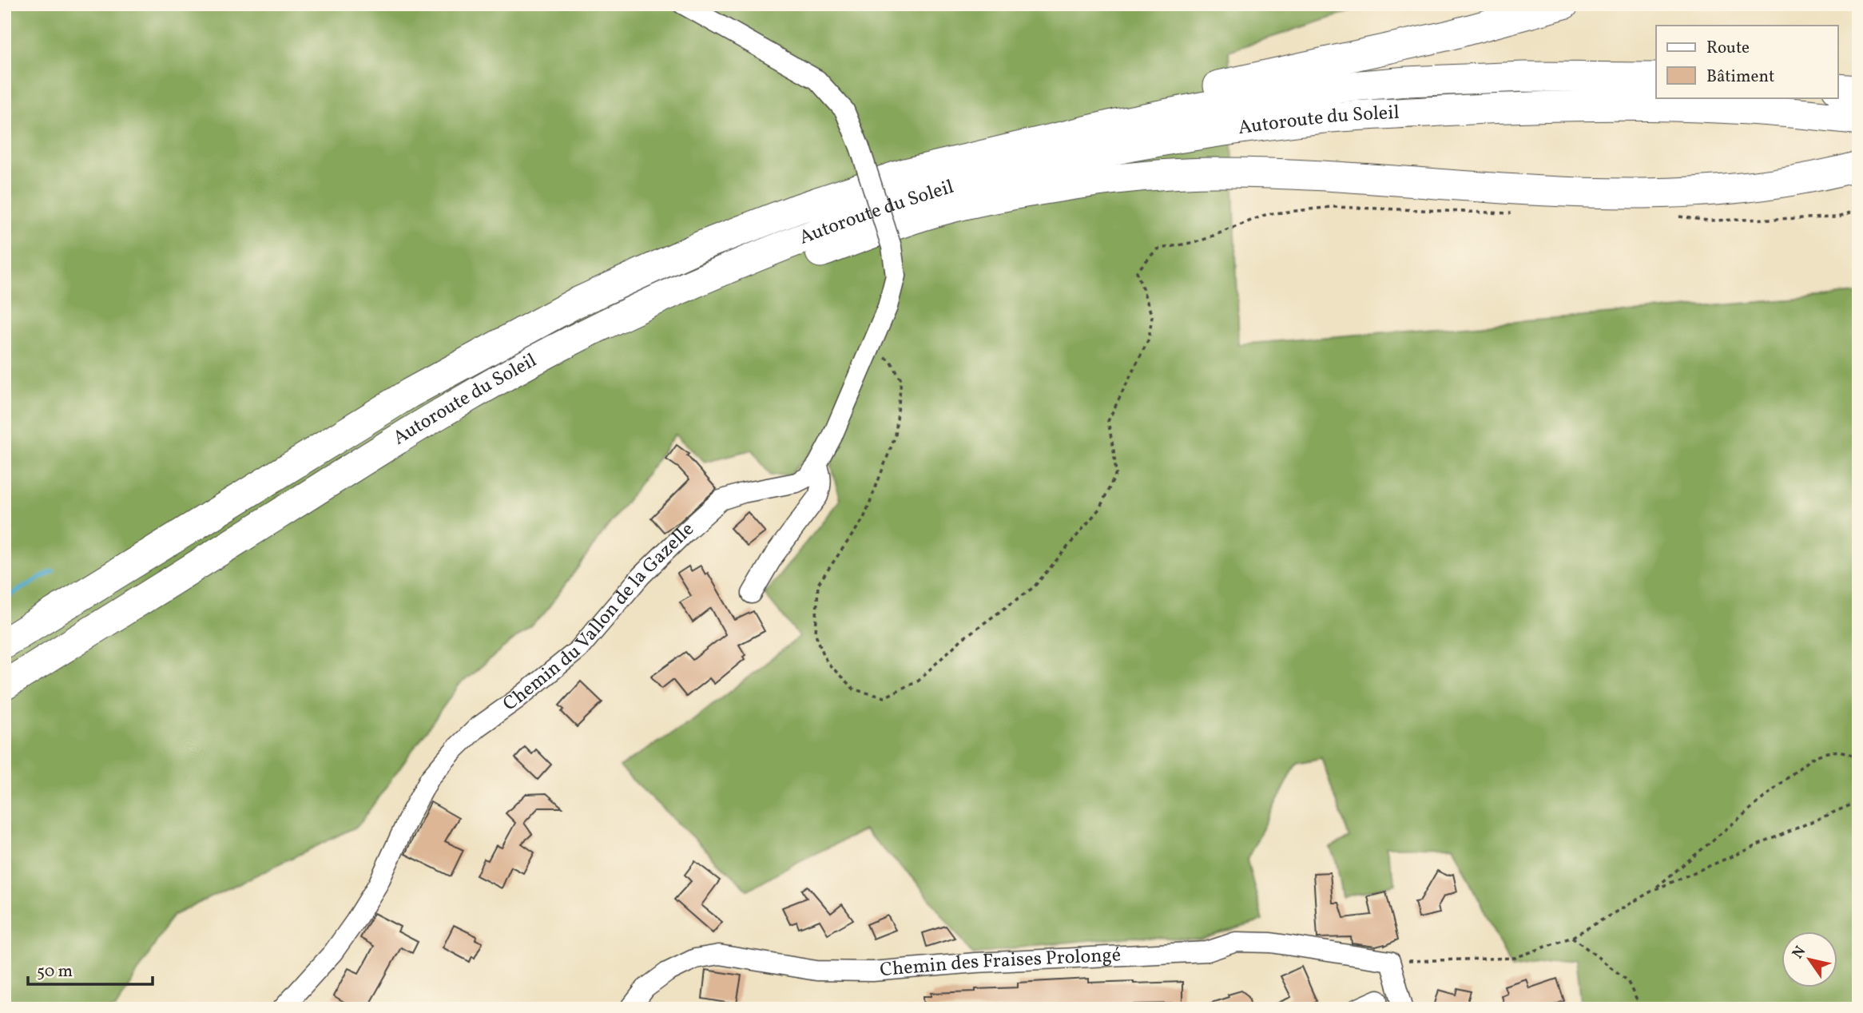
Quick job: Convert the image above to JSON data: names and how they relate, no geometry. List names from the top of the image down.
{
  "streets": {
    "highway": ["Autoroute du Soleil"],
    "street": ["Chemin du Vallon de la Gazelle", "Chemin des Fraises Prolongé"]
  },
  "legend": ["Route", "Bâtiment"],
  "scale_bar": "50 m",
  "north": "top left"
}
